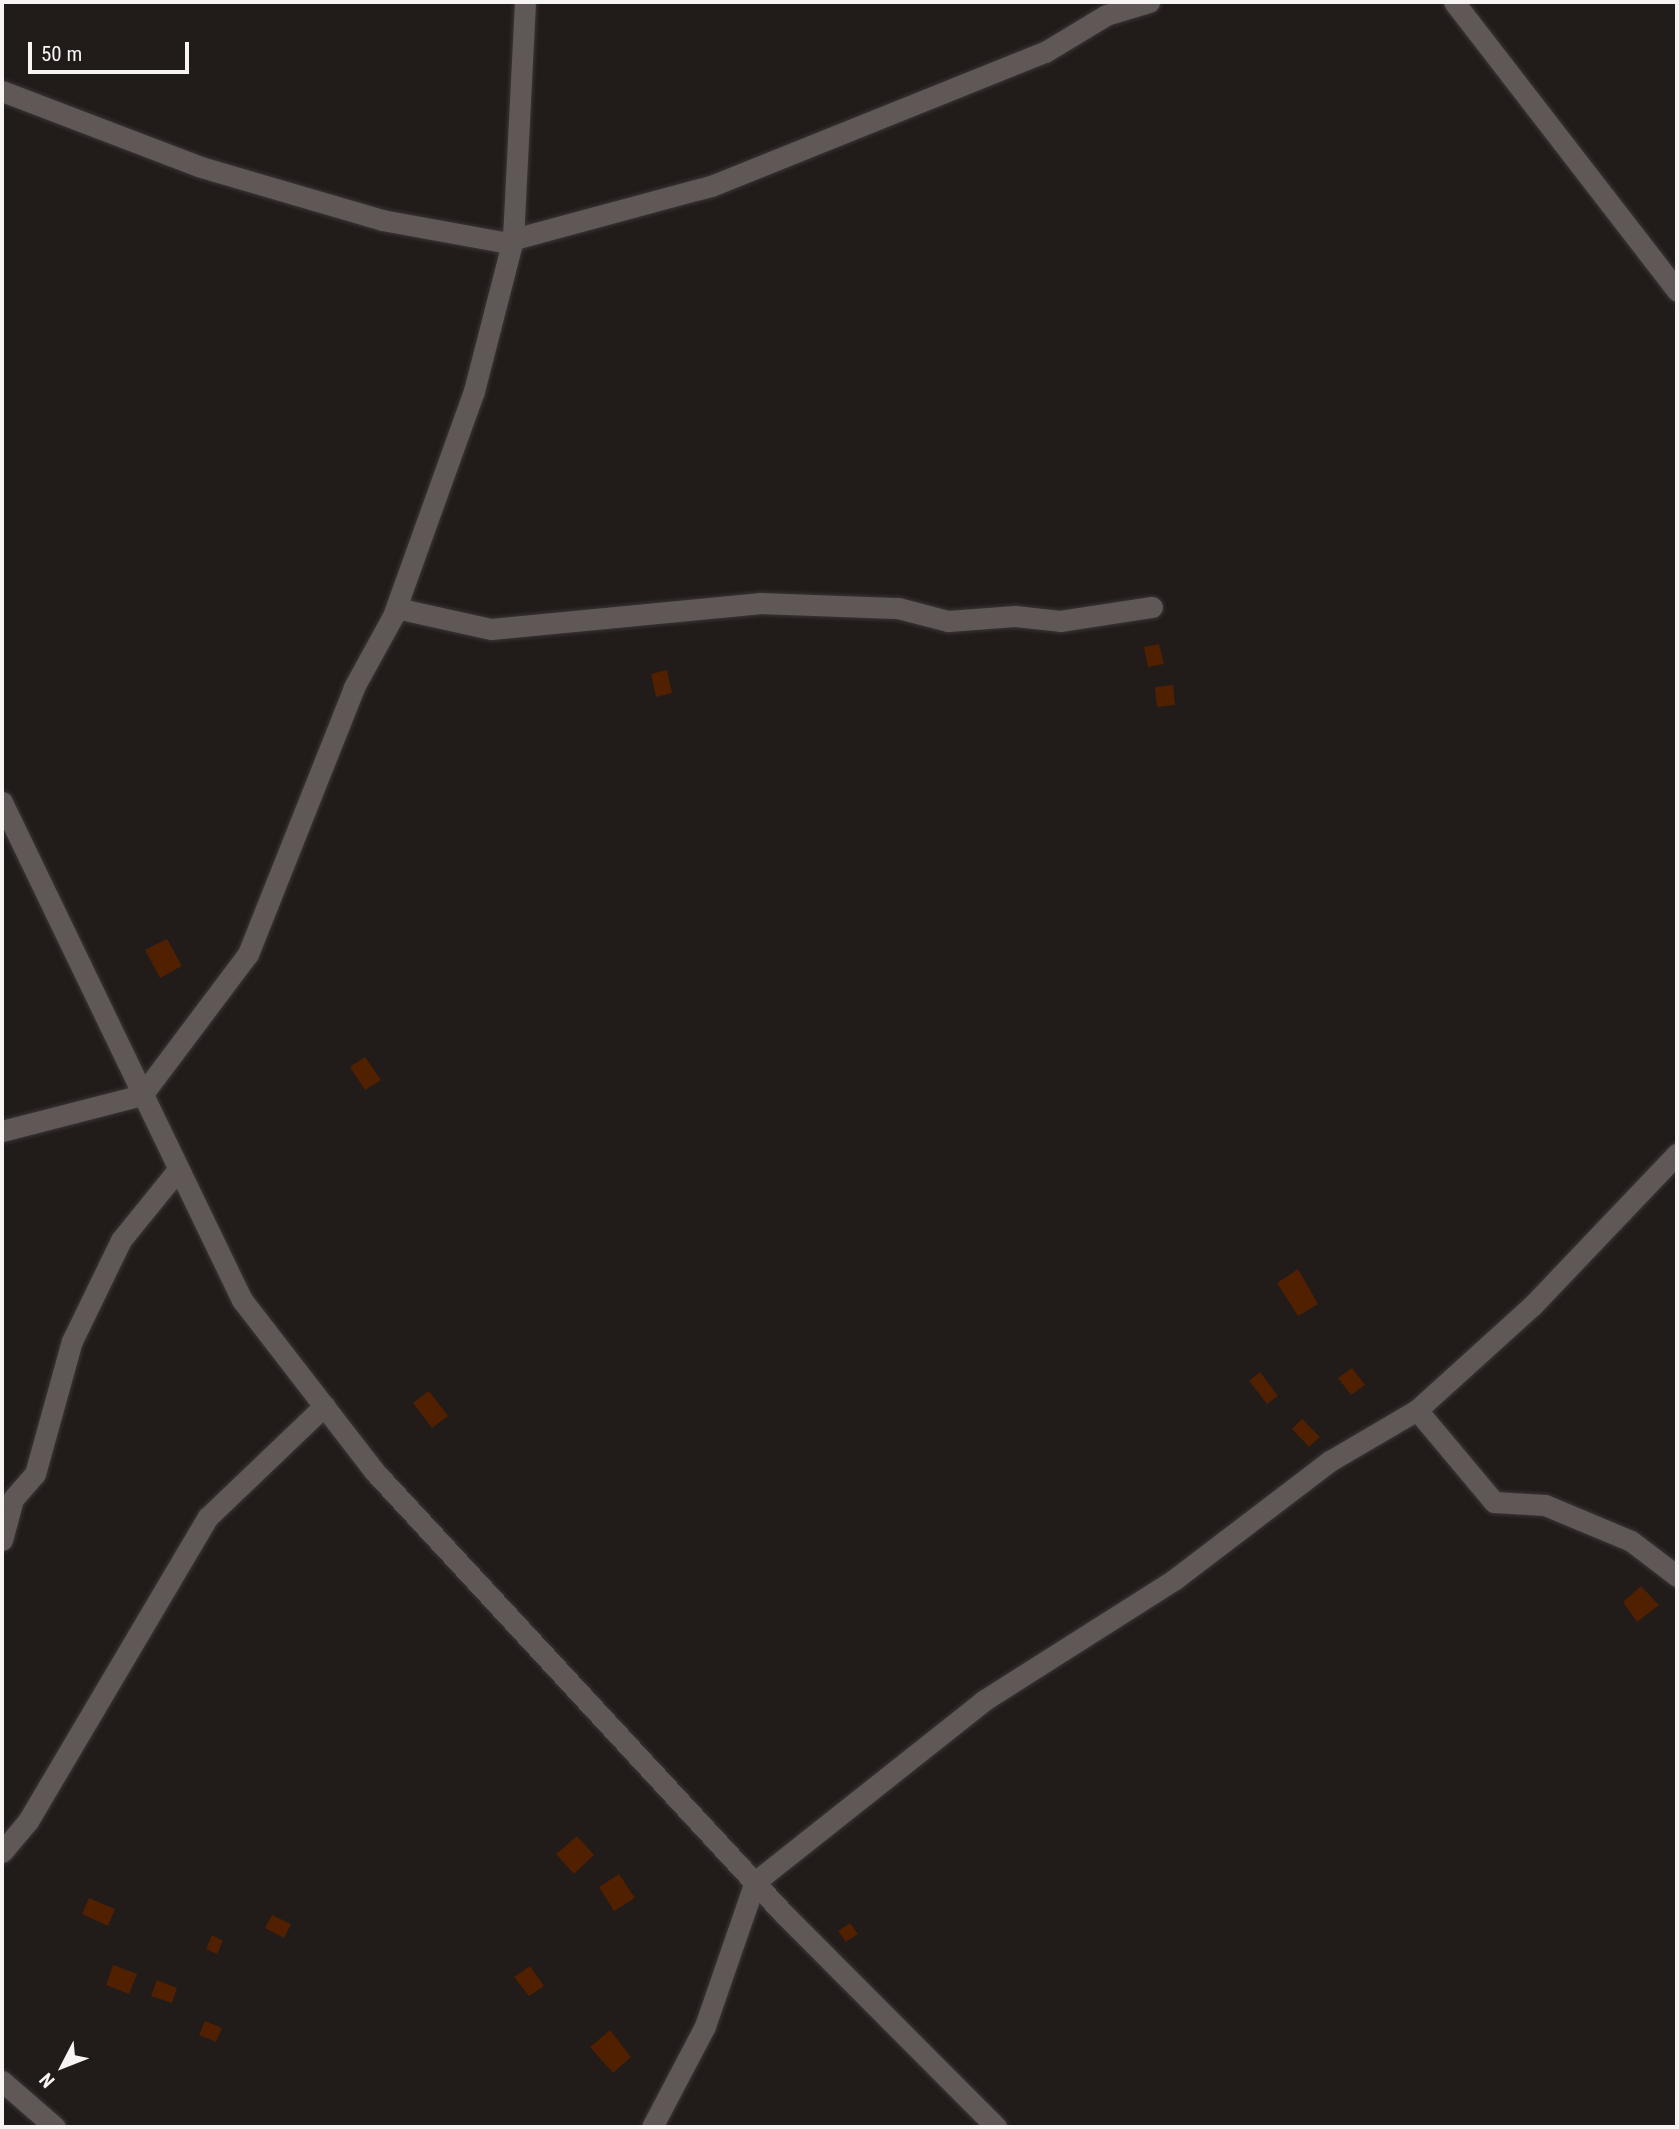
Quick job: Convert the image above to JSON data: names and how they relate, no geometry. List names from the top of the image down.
{
  "scale_bar": "50 m",
  "north": "bottom left"
}
